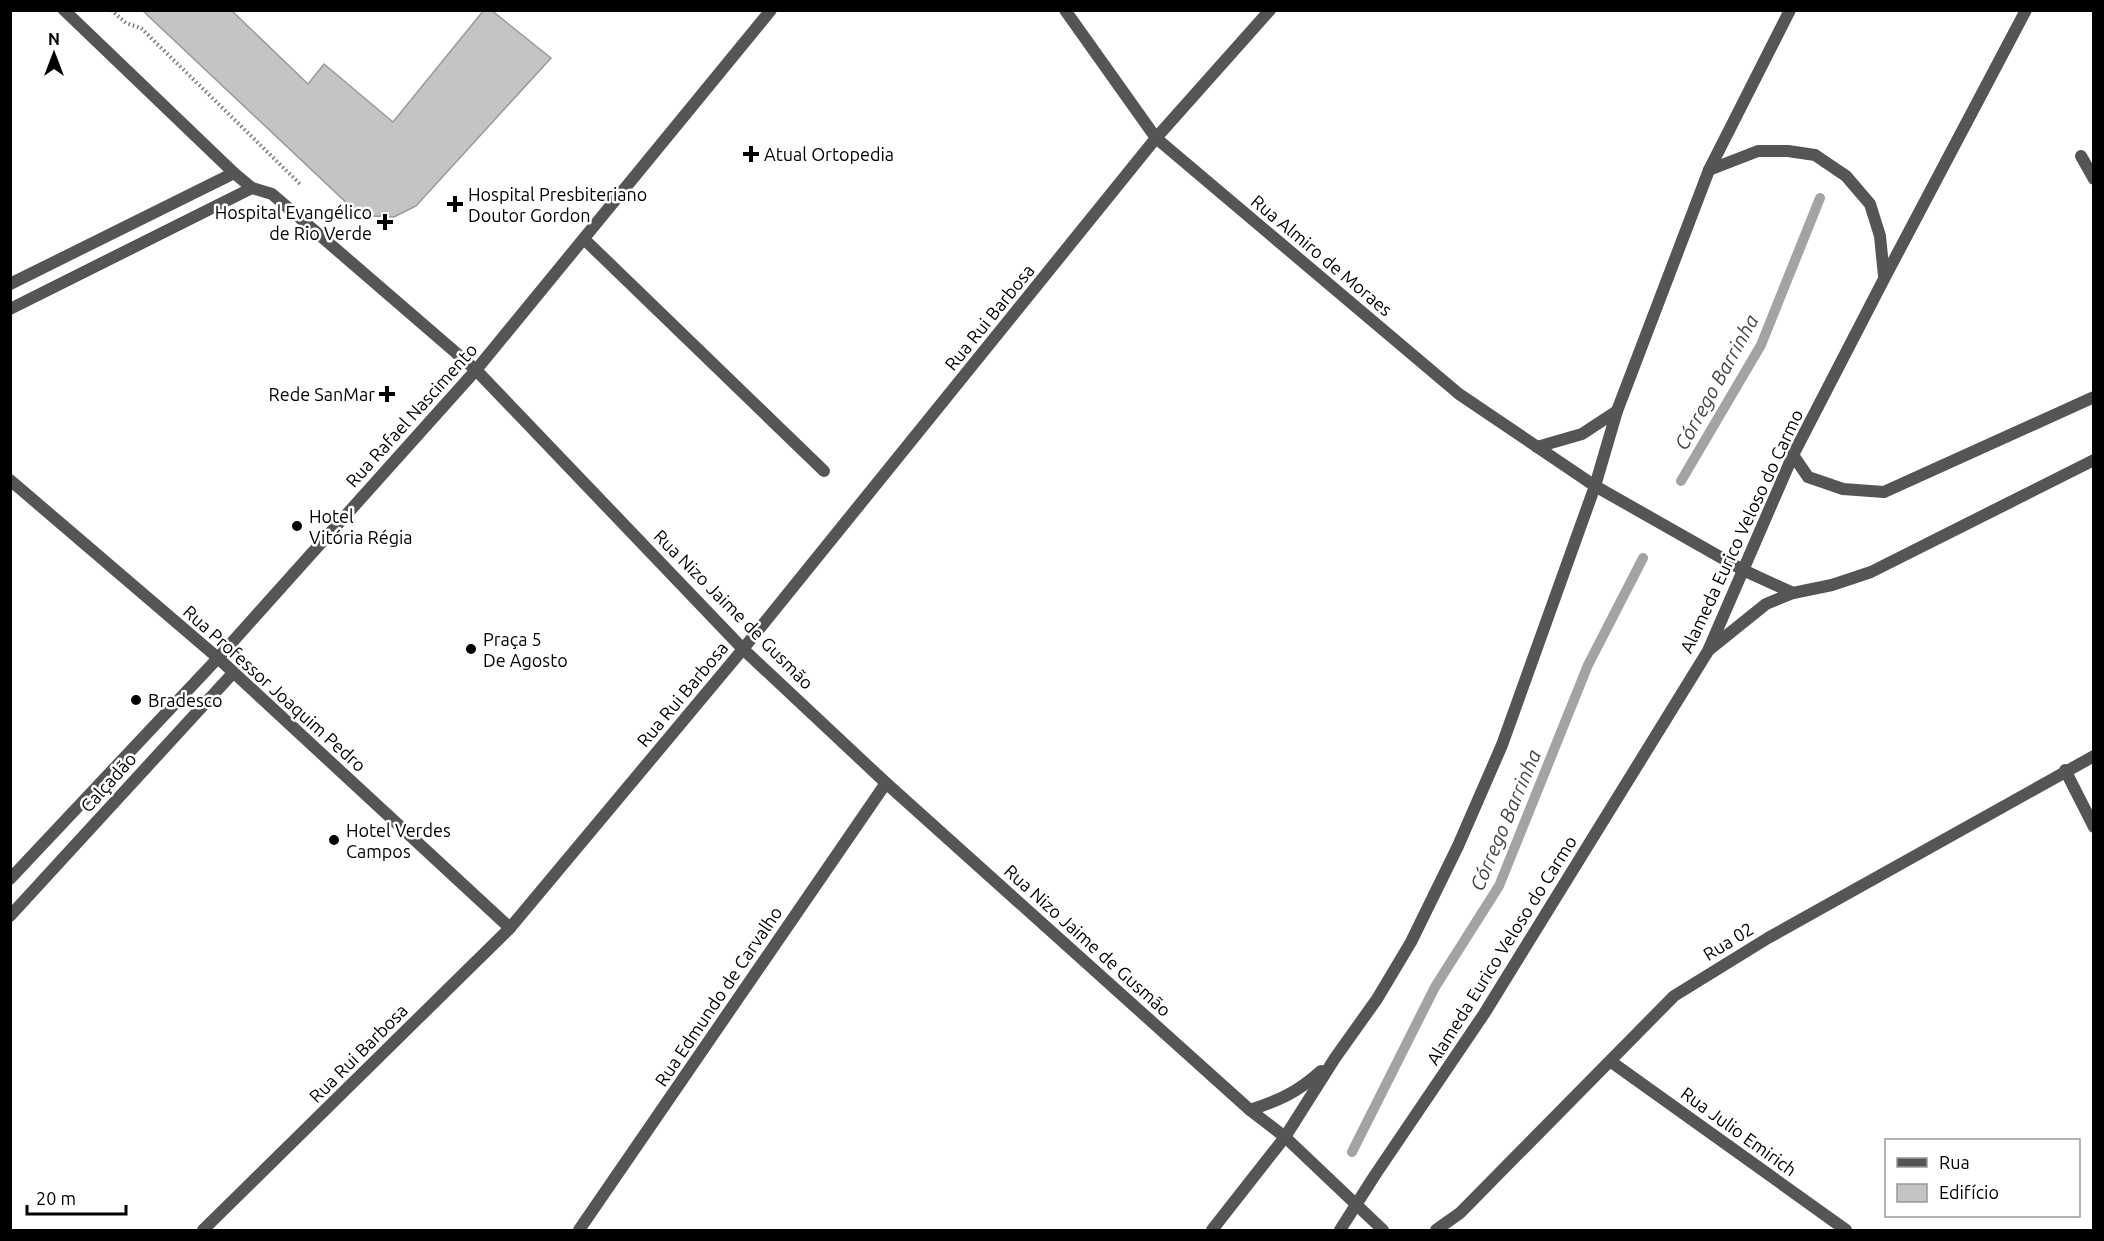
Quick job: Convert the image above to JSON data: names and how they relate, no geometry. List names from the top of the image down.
{
  "streets": {
    "street": [
      "Rua Almiro de Moraes",
      "Rua Rui Barbosa",
      "Rua Rafael Nascimento",
      "Alameda Eurico Veloso do Carmo",
      "Rua Nizo Jaime de Gusmão",
      "Rua Professor Joaquim Pedro",
      "Calçadão",
      "Rua 02",
      "Rua Edmundo de Carvalho",
      "Rua Julio Emirich"
    ]
  },
  "crossings": [
    ["Rua Almiro de Moraes", "Rua Rui Barbosa"],
    ["Rua Almiro de Moraes", "Alameda Eurico Veloso do Carmo"],
    ["Rua Rui Barbosa", "Rua Nizo Jaime de Gusmão"],
    ["Rua Rui Barbosa", "Rua Professor Joaquim Pedro"],
    ["Rua Rafael Nascimento", "Rua Nizo Jaime de Gusmão"],
    ["Rua Rafael Nascimento", "Rua Professor Joaquim Pedro"],
    ["Alameda Eurico Veloso do Carmo", "Rua Nizo Jaime de Gusmão"],
    ["Rua Nizo Jaime de Gusmão", "Rua Edmundo de Carvalho"],
    ["Rua Professor Joaquim Pedro", "Calçadão"],
    ["Rua 02", "Rua Julio Emirich"]
  ],
  "water": ["Córrego Barrinha"],
  "places": {
    "health": [
      "Atual Ortopedia",
      "Hospital Presbiteriano Doutor Gordon",
      "Hospital Evangélico de Rio Verde",
      "Rede SanMar"
    ],
    "other": [
      "Hotel Vitória Régia",
      "Praça 5 De Agosto",
      "Bradesco",
      "Hotel Verdes Campos"
    ]
  },
  "legend": ["Rua", "Edifício"],
  "scale_bar": "20 m",
  "north": "top"
}
